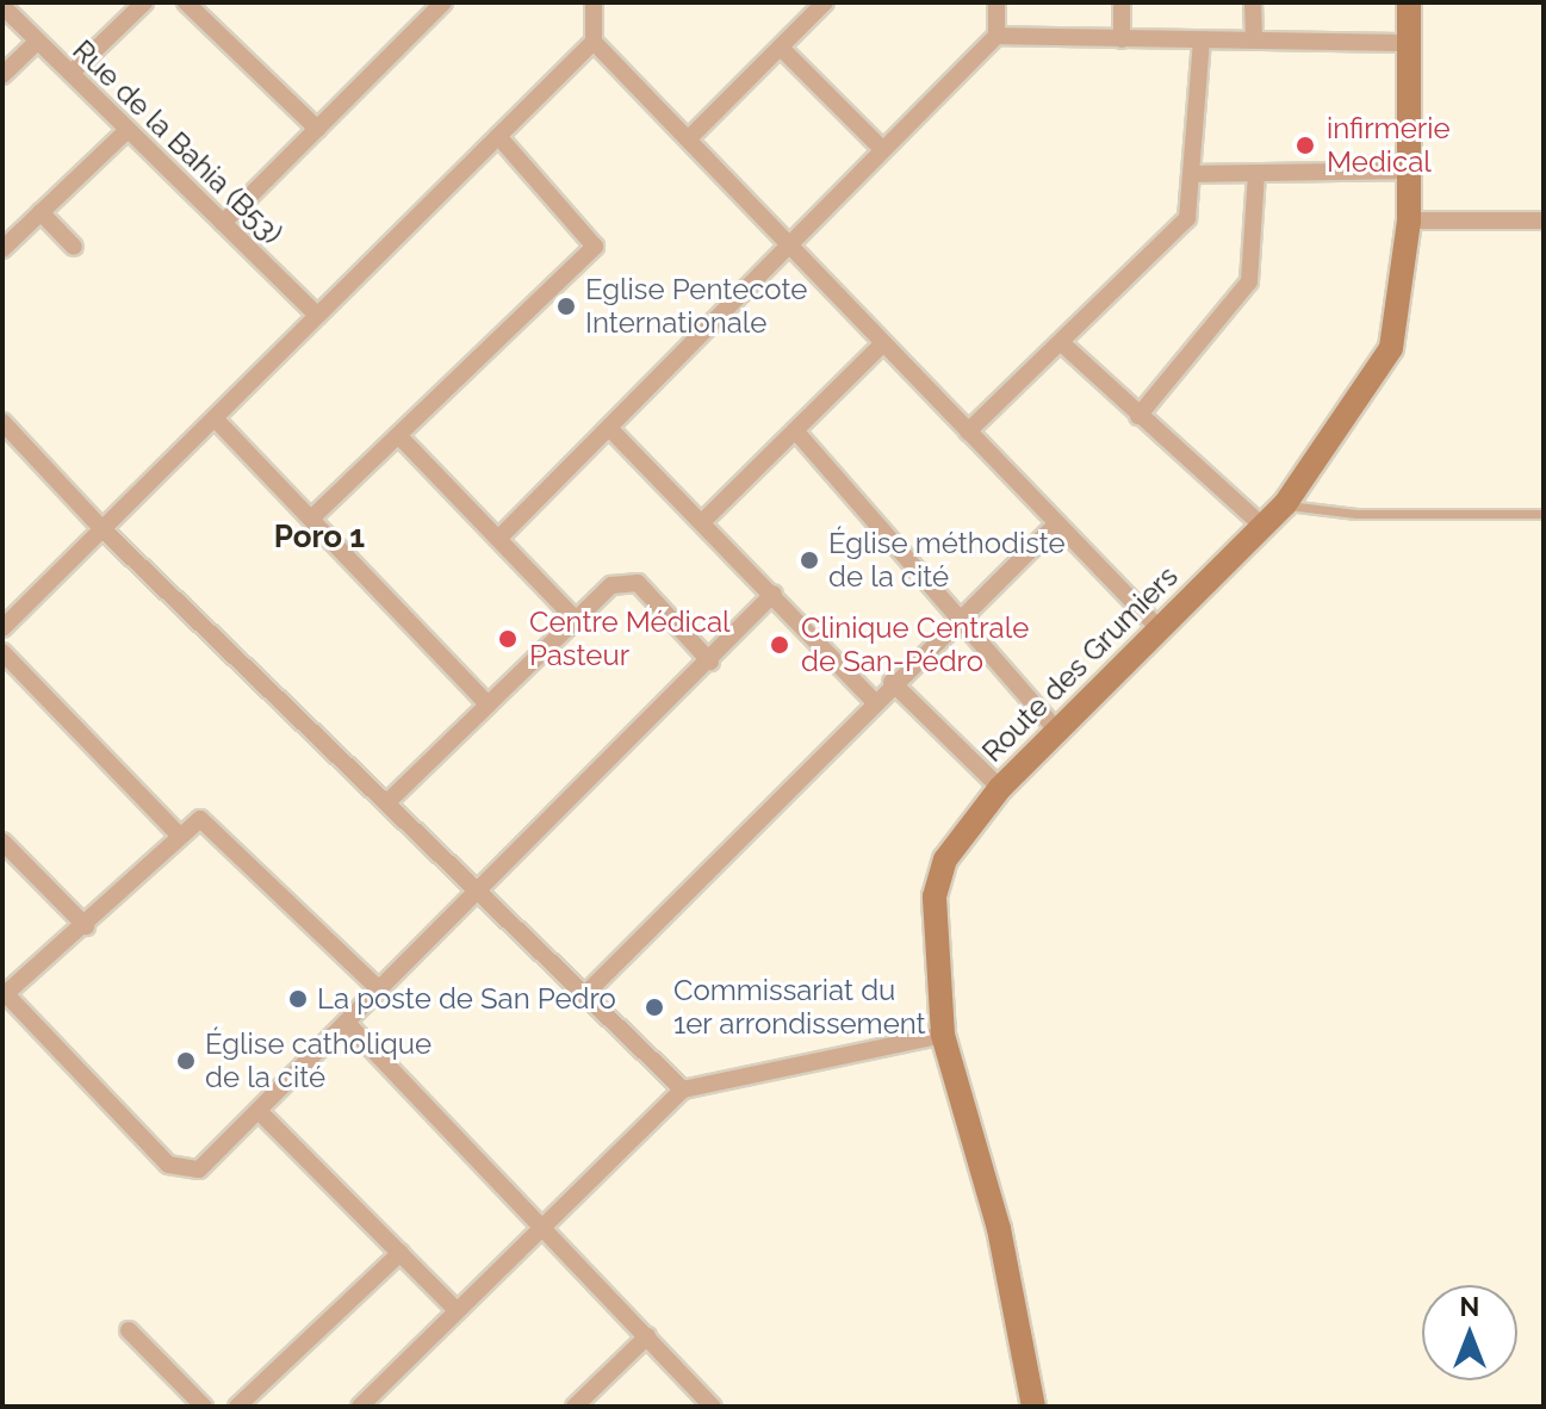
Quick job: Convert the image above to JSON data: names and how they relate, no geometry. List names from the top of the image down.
{
  "streets": {
    "main road": ["Route des Grumiers"],
    "street": ["Rue de la Bahia (B53)"]
  },
  "districts": ["Poro 1"],
  "places": [
    "infirmerie Medical",
    "Eglise Pentecote Internationale",
    "Église méthodiste de la cité",
    "Centre Médical Pasteur",
    "Clinique Centrale de San-Pédro",
    "La poste de San Pedro",
    "Commissariat du 1er arrondissement",
    "Église catholique de la cité"
  ],
  "north": "top"
}
